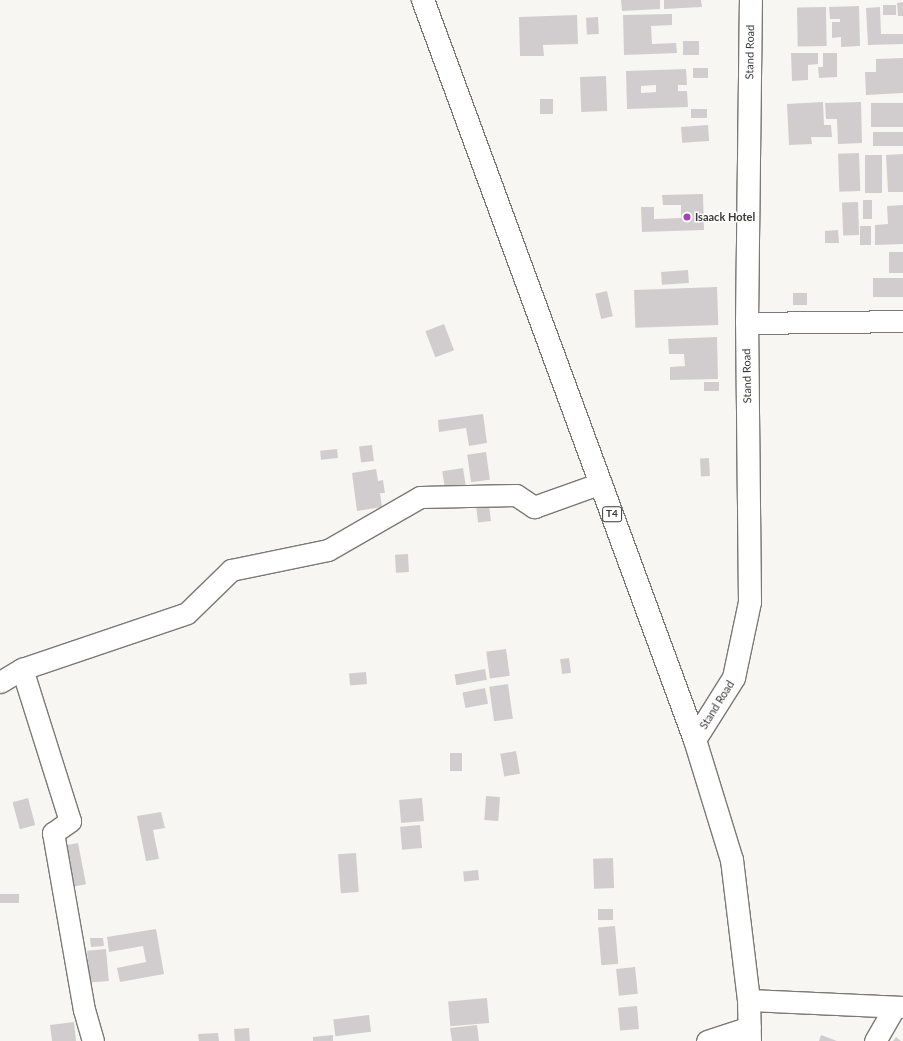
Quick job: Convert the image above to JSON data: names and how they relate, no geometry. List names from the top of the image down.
{
  "streets": {
    "main road": ["Stand Road", "T4"]
  },
  "crossings": [
    ["Stand Road", "T4"]
  ],
  "places": ["Isaack Hotel"]
}
